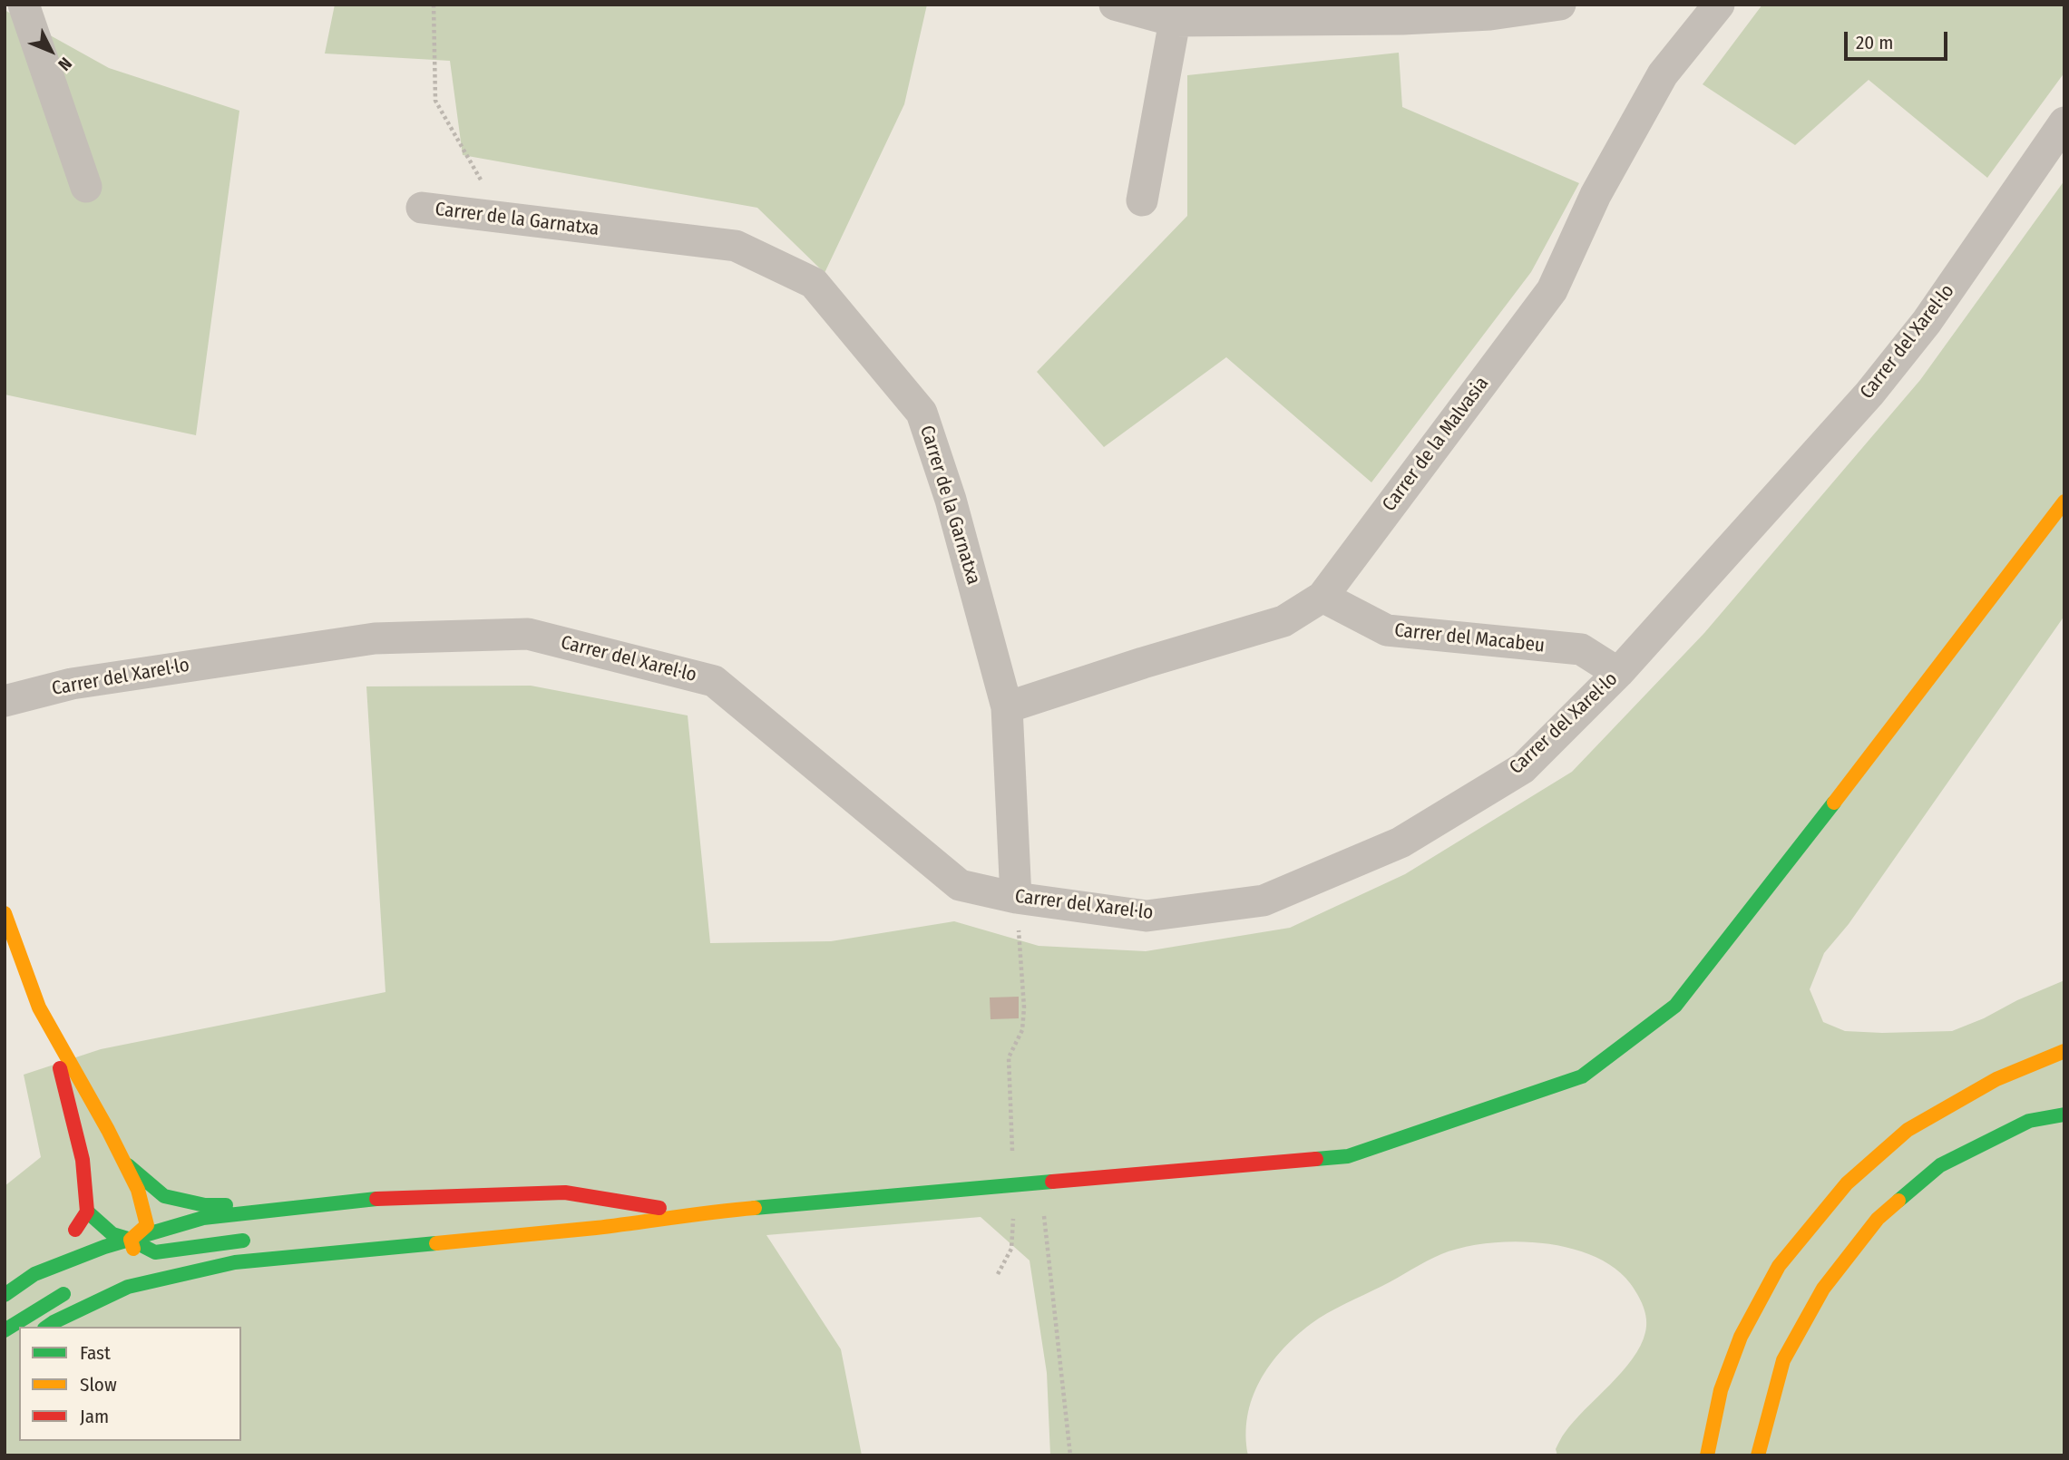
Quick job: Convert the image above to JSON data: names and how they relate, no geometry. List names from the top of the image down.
{
  "streets": {
    "street": [
      "Carrer de la Garnatxa",
      "Carrer del Xarel·lo",
      "Carrer de la Malvasia",
      "Carrer del Macabeu"
    ]
  },
  "crossings": [
    ["Carrer de la Garnatxa", "Carrer del Xarel·lo"],
    ["Carrer de la Garnatxa", "Carrer de la Malvasia"],
    ["Carrer del Xarel·lo", "Carrer del Macabeu"],
    ["Carrer de la Malvasia", "Carrer del Macabeu"]
  ],
  "legend": ["Fast", "Slow", "Jam"],
  "scale_bar": "20 m",
  "north": "bottom right"
}
